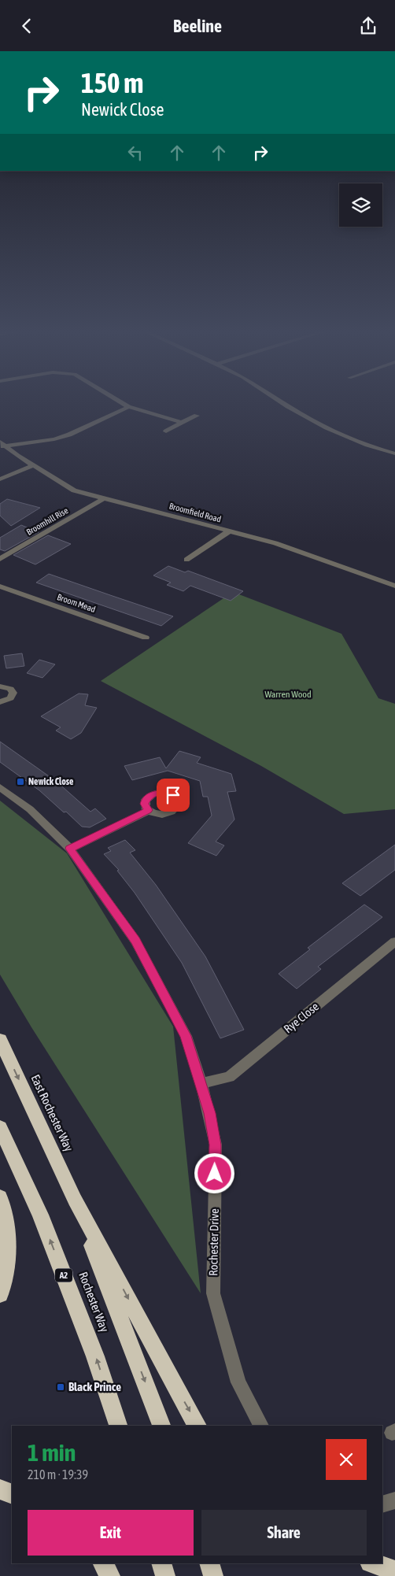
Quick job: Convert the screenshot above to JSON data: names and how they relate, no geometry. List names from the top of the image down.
{
  "streets": {
    "highway": ["East Rochester Way", "A2", "Rochester Way"],
    "street": [
      "Broomfield Road",
      "Broomhill Rise",
      "Broom Mead",
      "Rye Close",
      "Rochester Drive"
    ]
  },
  "crossings": [
    ["Broomfield Road", "Broomhill Rise"],
    ["Rye Close", "Rochester Drive"],
    ["East Rochester Way", "Rochester Way"]
  ],
  "one_way": ["East Rochester Way"],
  "parks": ["Warren Wood"],
  "places": {
    "transit": ["Newick Close", "Black Prince"]
  },
  "page": {
    "header": "Beeline",
    "turn": ["150 m", "Newick Close"],
    "heading": ["1 min", "210 m · 19:39"],
    "buttons": ["Exit", "Share"]
  }
}
